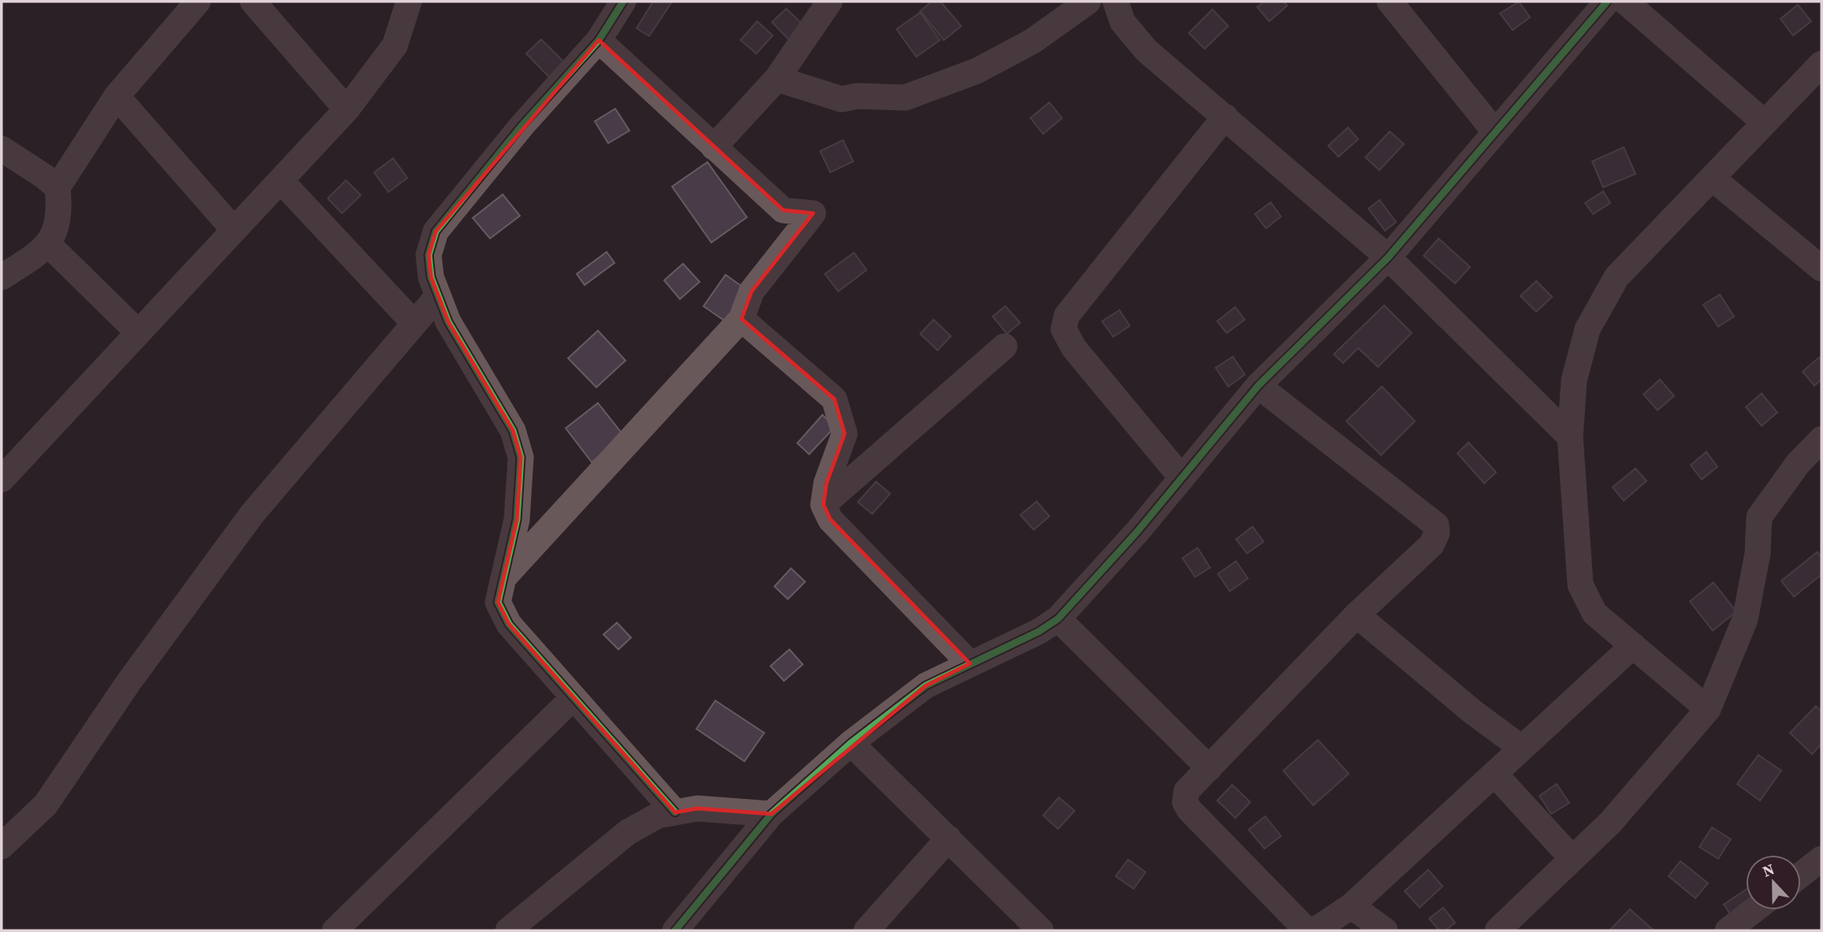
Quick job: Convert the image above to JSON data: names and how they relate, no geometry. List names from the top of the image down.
{
  "north": "top"
}
